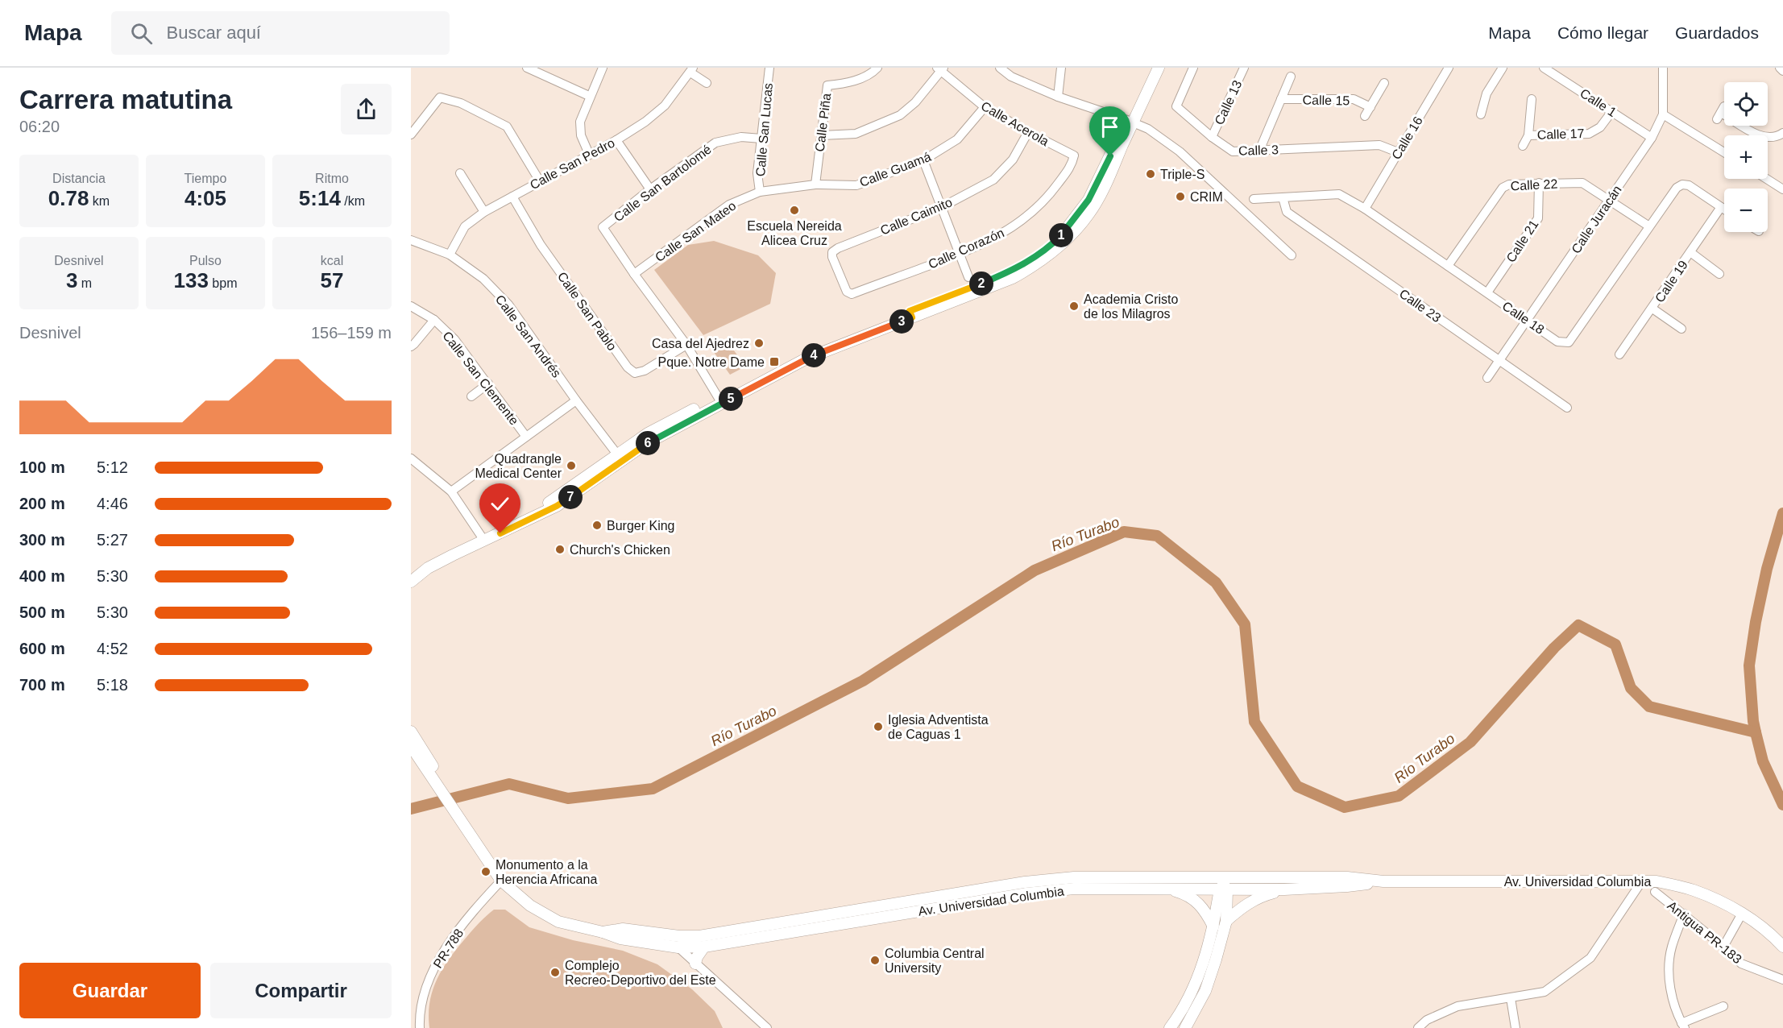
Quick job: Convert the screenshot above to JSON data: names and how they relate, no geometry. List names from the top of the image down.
{
  "streets": {
    "main road": ["Av. Universidad Columbia"],
    "street": [
      "Calle 15",
      "Calle 13",
      "Calle 1",
      "Calle Piña",
      "Calle Acerola",
      "Calle San Lucas",
      "Calle 17",
      "Calle 16",
      "Calle 3",
      "Calle San Pedro",
      "Calle Guamá",
      "Calle San Bartolomé",
      "Calle 22",
      "Calle Caimito",
      "Calle Juracán",
      "Calle San Mateo",
      "Calle 21",
      "Calle Corazón",
      "Calle 19",
      "Calle 23",
      "Calle San Pablo",
      "Calle 18",
      "Calle San Andrés",
      "Calle San Clemente",
      "Antigua PR-183",
      "PR-788"
    ]
  },
  "crossings": [
    ["Calle 13", "Calle 3"],
    ["Calle 1", "Calle 17"],
    ["Calle 1", "Calle Juracán"],
    ["Calle Piña", "Calle Guamá"],
    ["Calle Piña", "Calle San Mateo"],
    ["Calle Acerola", "Calle Guamá"],
    ["Calle Acerola", "Calle Caimito"],
    ["Calle Acerola", "Calle Corazón"],
    ["Calle San Lucas", "Calle San Bartolomé"],
    ["Calle San Lucas", "Calle San Mateo"],
    ["Calle 16", "Calle 3"],
    ["Calle 16", "Calle 18"],
    ["Calle San Pedro", "Calle San Pablo"],
    ["Calle San Pedro", "Calle San Andrés"],
    ["Calle Guamá", "Calle San Mateo"],
    ["Calle San Bartolomé", "Calle San Mateo"],
    ["Calle San Bartolomé", "Calle San Pablo"],
    ["Calle 22", "Calle Juracán"],
    ["Calle 22", "Calle 21"],
    ["Calle 22", "Calle 18"],
    ["Calle Caimito", "Calle Corazón"],
    ["Calle Juracán", "Calle 23"],
    ["Calle Juracán", "Calle 18"],
    ["Calle 21", "Calle 18"],
    ["Calle 19", "Calle 18"],
    ["Calle 23", "Calle 18"],
    ["Av. Universidad Columbia", "PR-788"]
  ],
  "water": ["Río Turabo"],
  "places": {
    "other": [
      "Triple-S",
      "CRIM",
      "Escuela Nereida Alicea Cruz",
      "Academia Cristo de los Milagros",
      "Casa del Ajedrez",
      "Quadrangle Medical Center",
      "Burger King",
      "Church's Chicken",
      "Iglesia Adventista de Caguas 1",
      "Monumento a la Herencia Africana",
      "Columbia Central University",
      "Complejo Recreo-Deportivo del Este"
    ],
    "transit": ["Pque. Notre Dame"]
  },
  "page": {
    "header": "Mapa",
    "search": "Buscar aquí",
    "nav": ["Mapa", "Cómo llegar", "Guardados"],
    "heading": ["Carrera matutina", "06:20"],
    "map_buttons": ["+", "−"],
    "stats": [
      ["Distancia", "0.78 km"],
      ["Tiempo", "4:05"],
      ["Ritmo", "5:14 /km"],
      ["Desnivel", "3 m"],
      ["Pulso", "133 bpm"],
      ["kcal", "57"]
    ],
    "pins": [
      "1",
      "2",
      "3",
      "4",
      "5",
      "6",
      "7"
    ],
    "chart": ["Desnivel", "156–159 m"],
    "list": [
      {
        "name": "100 m",
        "note": "5:12"
      },
      {
        "name": "200 m",
        "note": "4:46"
      },
      {
        "name": "300 m",
        "note": "5:27"
      },
      {
        "name": "400 m",
        "note": "5:30"
      },
      {
        "name": "500 m",
        "note": "5:30"
      },
      {
        "name": "600 m",
        "note": "4:52"
      },
      {
        "name": "700 m",
        "note": "5:18"
      }
    ],
    "buttons": ["Guardar", "Compartir"]
  }
}
